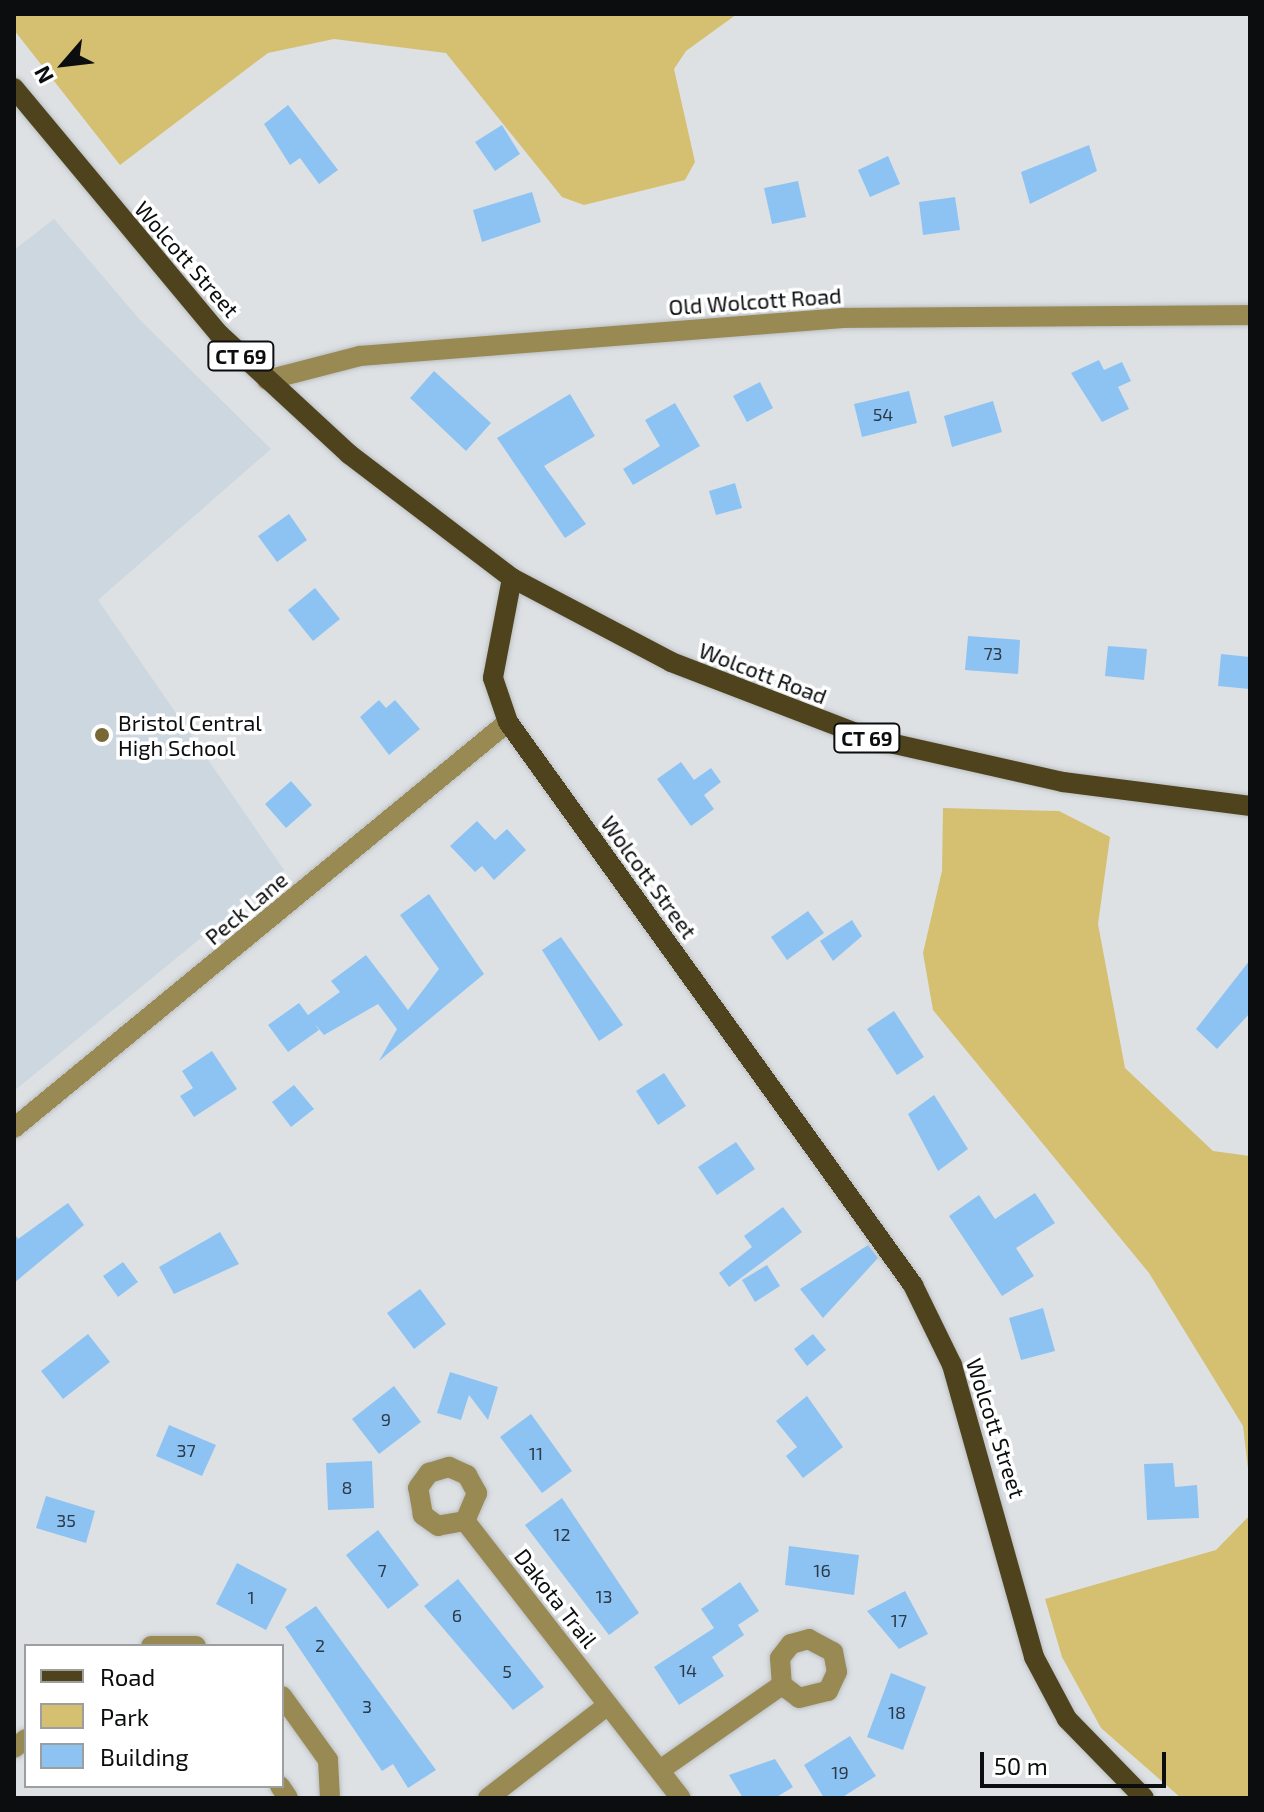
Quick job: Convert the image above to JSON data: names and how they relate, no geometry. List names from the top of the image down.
{
  "streets": {
    "main road": ["Wolcott Street", "CT 69", "Wolcott Road"],
    "street": ["Old Wolcott Road", "Peck Lane", "Dakota Trail"]
  },
  "crossings": [
    ["Wolcott Street", "Old Wolcott Road"],
    ["Wolcott Street", "Wolcott Road"],
    ["Wolcott Street", "Peck Lane"]
  ],
  "places": ["Bristol Central High School"],
  "house_numbers": [
    "54",
    "73",
    "9",
    "37",
    "11",
    "8",
    "35",
    "12",
    "7",
    "16",
    "13",
    "1",
    "6",
    "17",
    "2",
    "14",
    "5",
    "3",
    "18",
    "19"
  ],
  "legend": ["Road", "Park", "Building"],
  "scale_bar": "50 m",
  "north": "bottom left"
}
